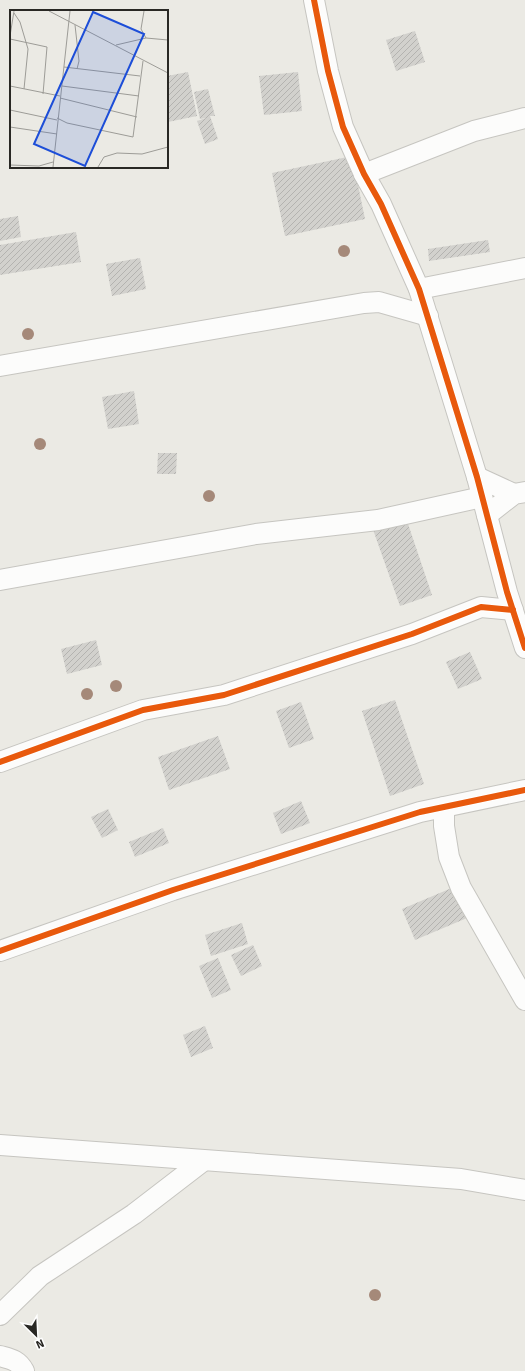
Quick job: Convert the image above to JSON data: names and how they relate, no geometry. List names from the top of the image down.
{
  "north": "bottom right"
}
